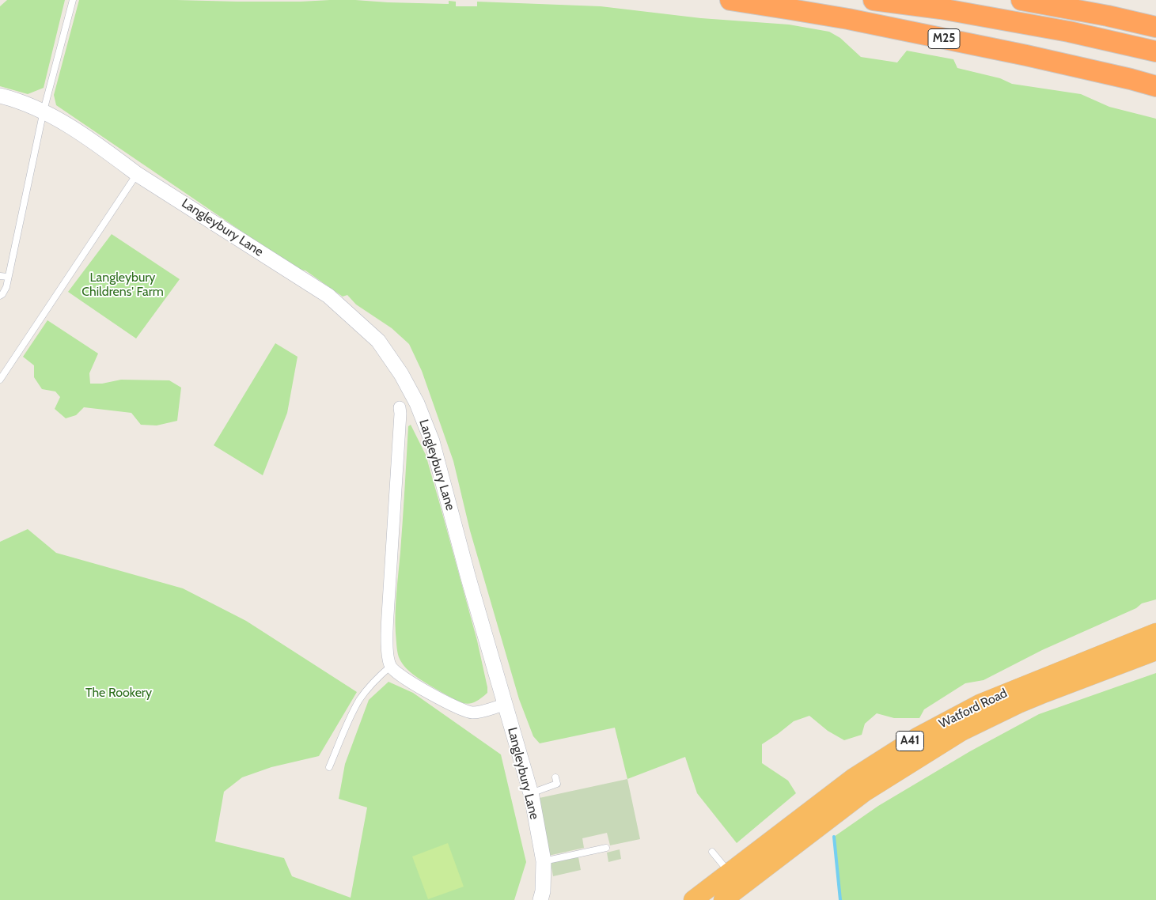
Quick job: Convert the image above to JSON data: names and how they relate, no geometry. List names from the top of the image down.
{
  "streets": {
    "highway": ["M25", "Watford Road", "A41"],
    "street": ["Langleybury Lane"]
  },
  "parks": ["Langleybury Childrens' Farm", "The Rookery"]
}
